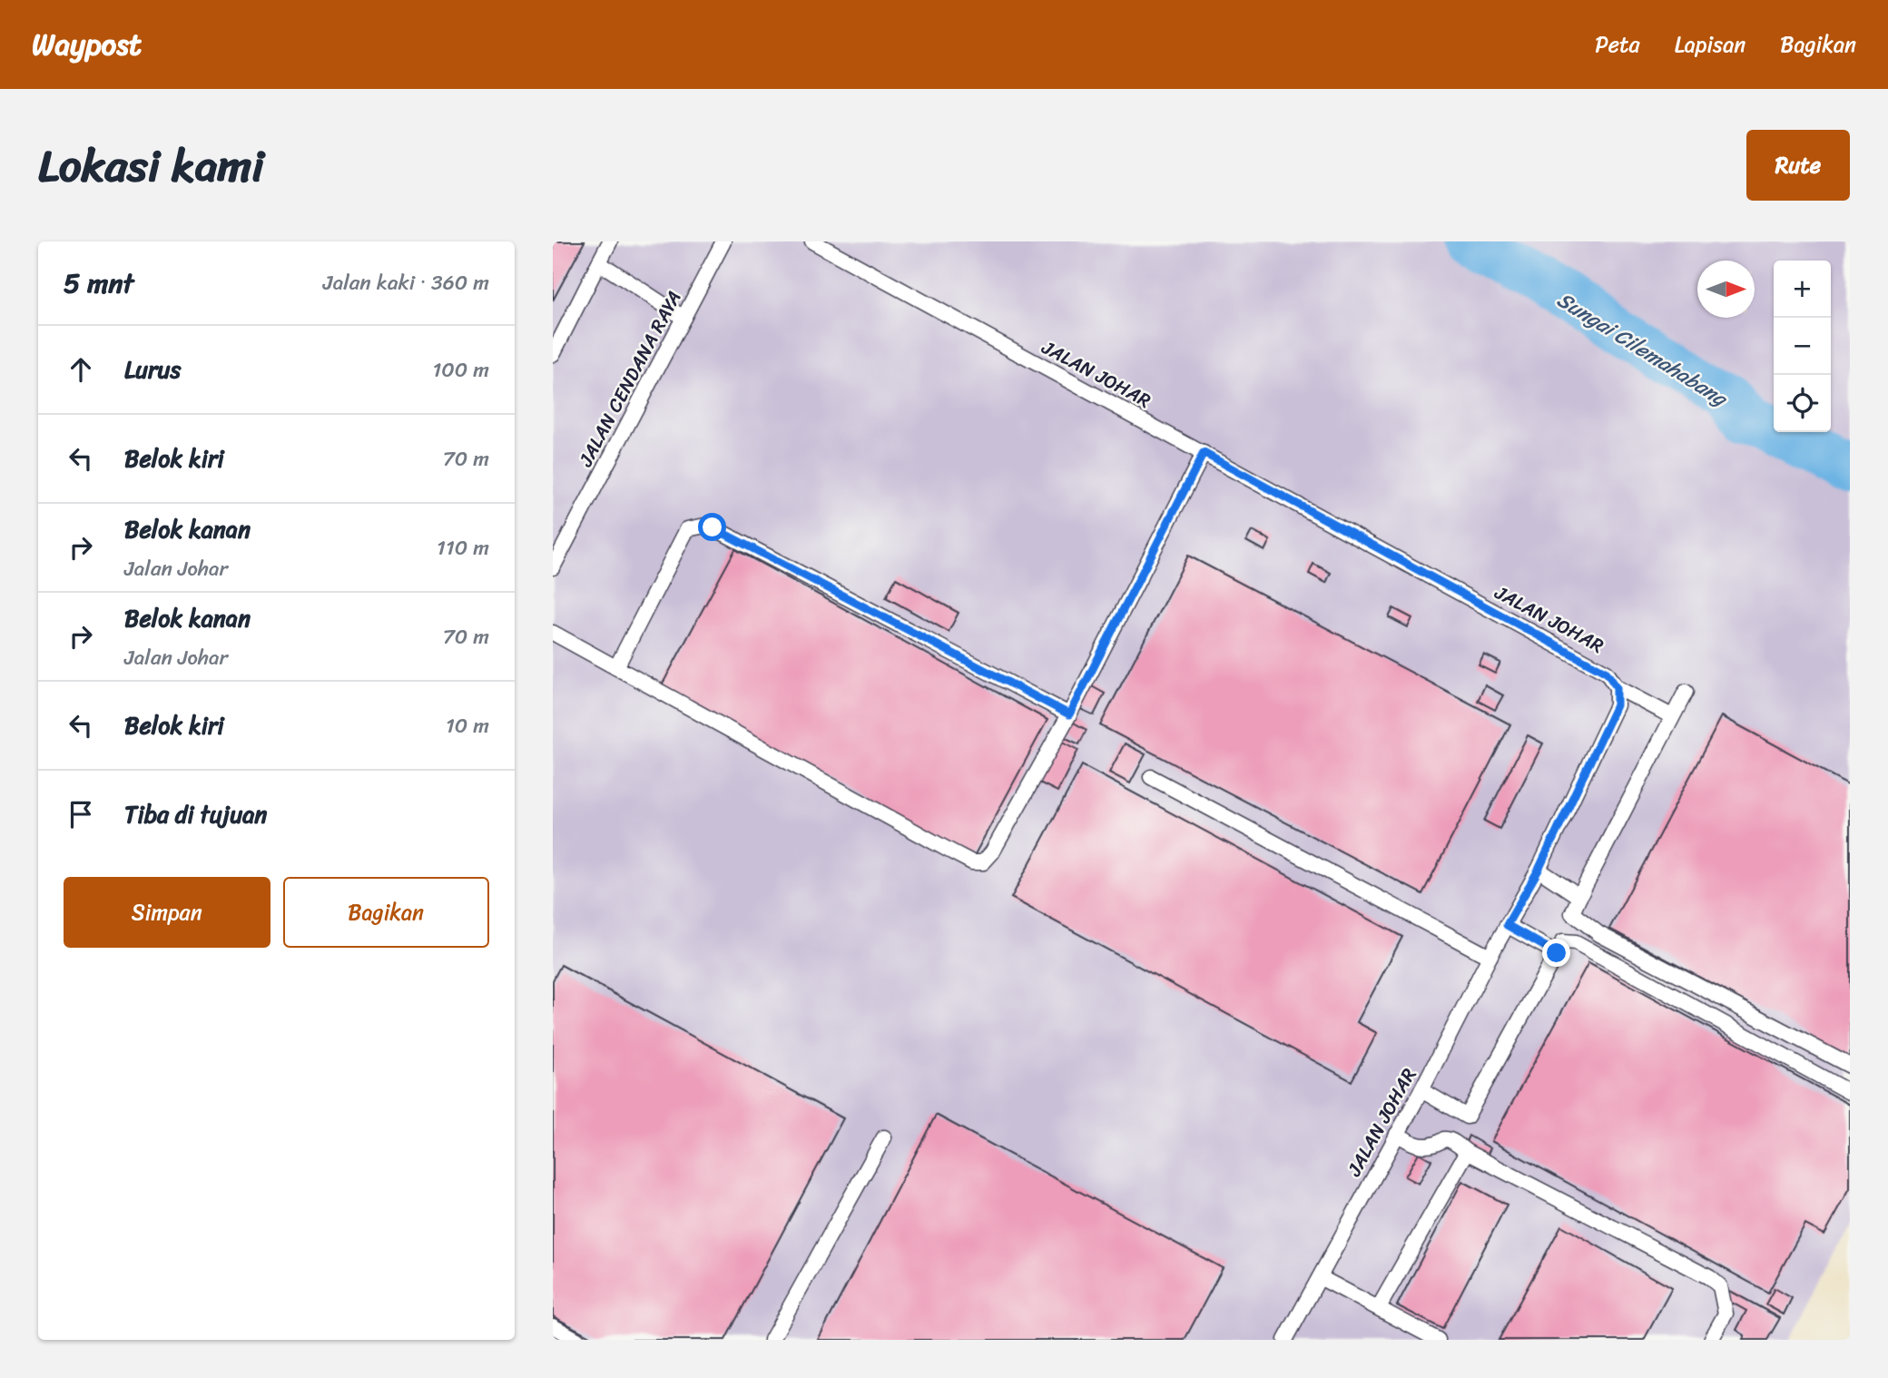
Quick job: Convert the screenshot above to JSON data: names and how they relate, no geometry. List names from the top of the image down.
{
  "streets": {
    "lane": ["JALAN JOHAR", "JALAN CENDANA RAYA"]
  },
  "water": ["Sungai Cilemahabang"],
  "north": "right",
  "page": {
    "header": "Waypost",
    "nav": ["Peta", "Lapisan", "Bagikan"],
    "title": "Lokasi kami",
    "buttons": [
      "Rute",
      ["Simpan", "Bagikan"]
    ],
    "heading": ["5 mnt", "Jalan kaki · 360 m"],
    "map_buttons": ["+", "−"],
    "list": [
      ["Lurus", "100 m"],
      ["Belok kiri", "70 m"],
      ["Belok kanan", "Jalan Johar", "110 m"],
      ["Belok kanan", "Jalan Johar", "70 m"],
      ["Belok kiri", "10 m"],
      "Tiba di tujuan"
    ]
  }
}
